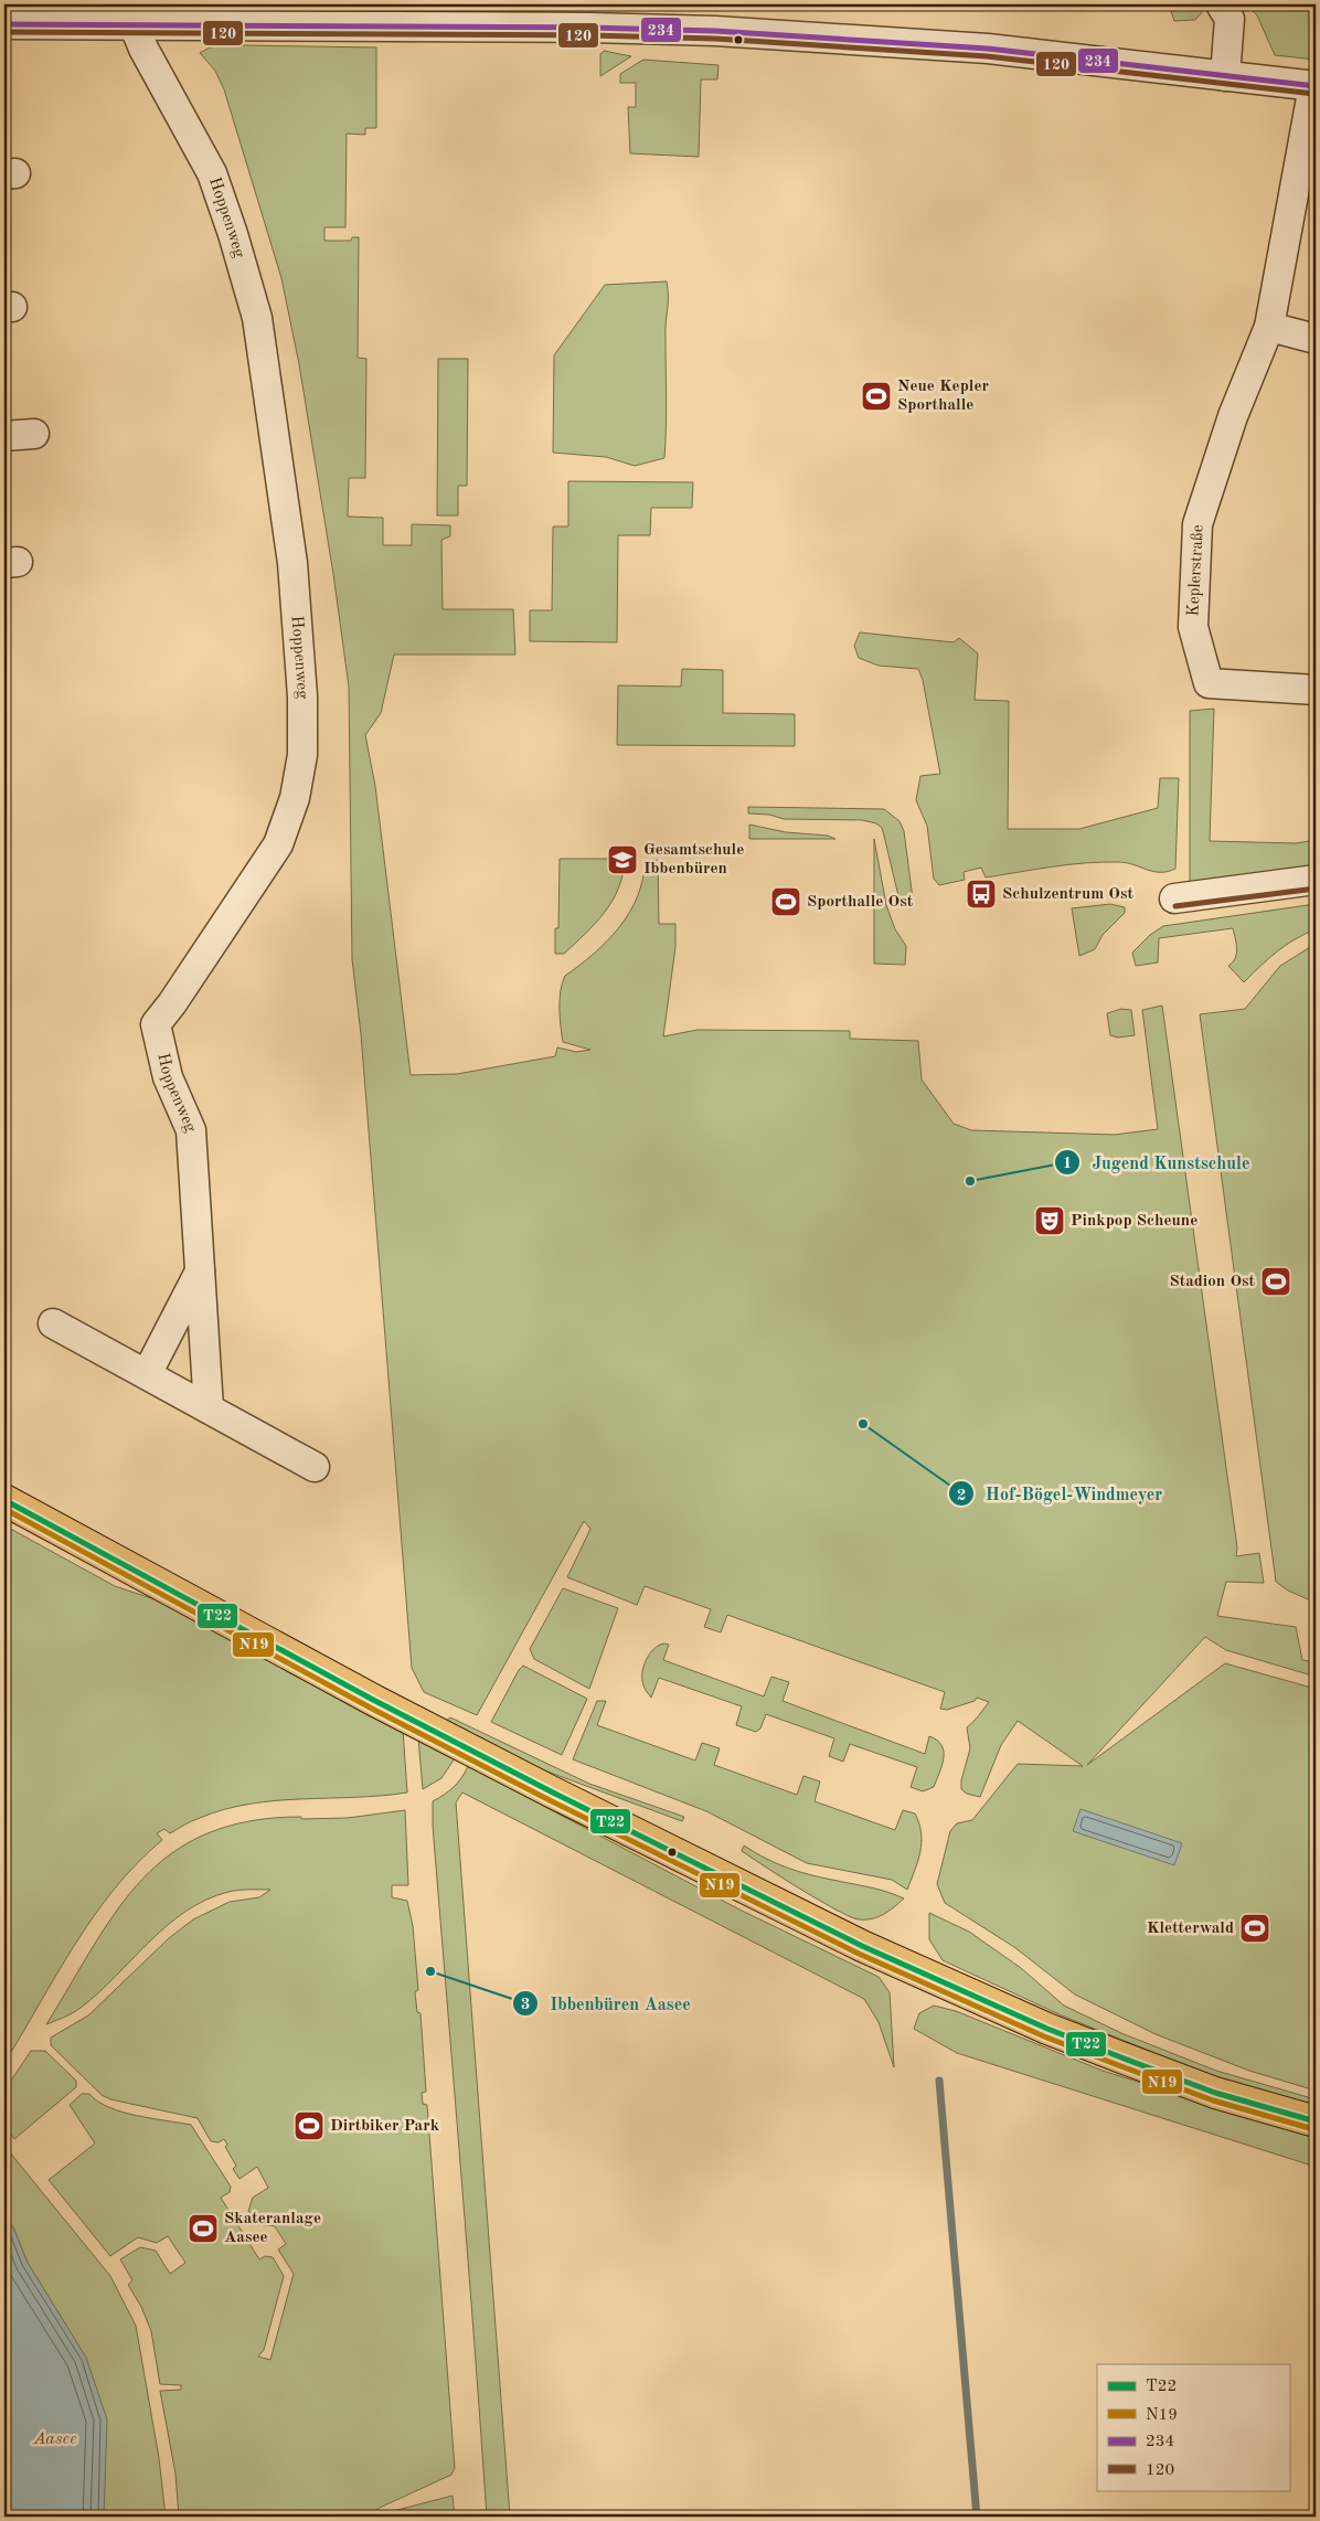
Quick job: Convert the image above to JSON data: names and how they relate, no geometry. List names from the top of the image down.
{
  "streets": {
    "street": ["Hoppenweg", "Keplerstraße"]
  },
  "water": ["Aasee"],
  "places": {
    "sports": [
      "Neue Kepler Sporthalle",
      "Sporthalle Ost",
      "Stadion Ost",
      "Kletterwald",
      "Dirtbiker Park",
      "Skateranlage Aasee"
    ],
    "school or university": ["Gesamtschule Ibbenbüren"],
    "bus stop": ["Schulzentrum Ost"],
    "other": ["Jugend Kunstschule", "Hof-Bögel-Windmeyer", "Ibbenbüren Aasee"],
    "theatre": ["Pinkpop Scheune"]
  },
  "lines": [
    "transit line 234",
    "transit line 120",
    "transit line T22",
    "transit line N19"
  ],
  "legend": [
    "T22",
    "N19",
    "234",
    "120"
  ]
}
